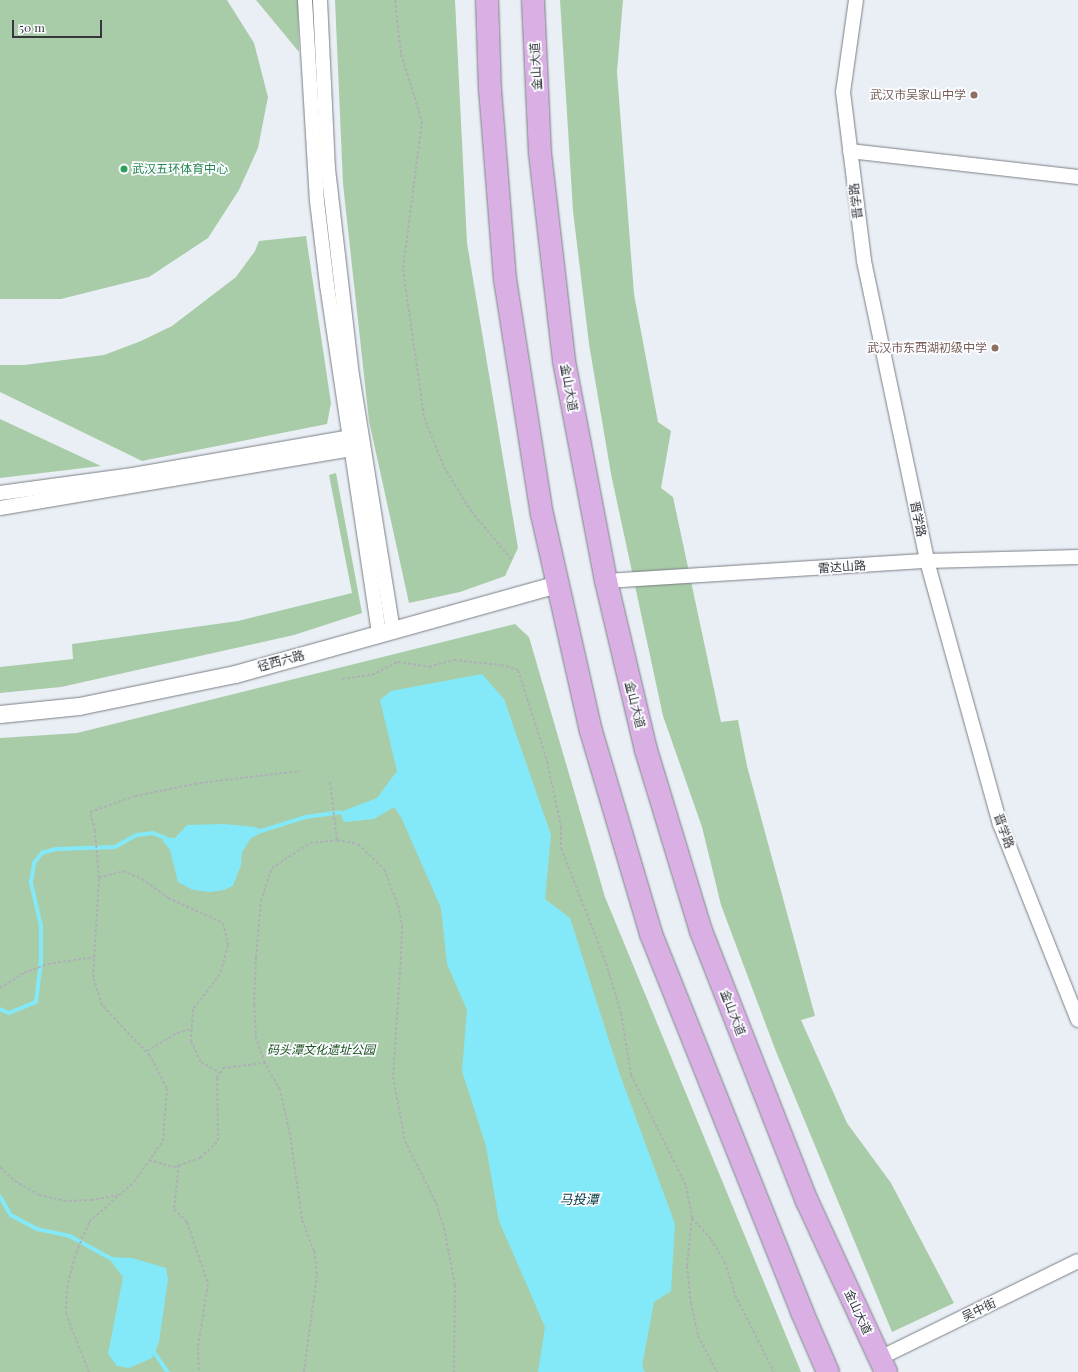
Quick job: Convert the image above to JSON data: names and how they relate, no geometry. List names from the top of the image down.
{
  "streets": {
    "main road": ["金山大道"],
    "street": [
      "晋学路",
      "雷达山路",
      "径西六路",
      "吴中街"
    ]
  },
  "crossings": [
    ["金山大道", "雷达山路"],
    ["金山大道", "吴中街"],
    ["晋学路", "雷达山路"]
  ],
  "water": ["马投潭"],
  "parks": ["码头潭文化遗址公园"],
  "places": ["武汉市吴家山中学", "武汉五环体育中心", "武汉市东西湖初级中学"],
  "scale_bar": "50 m"
}
